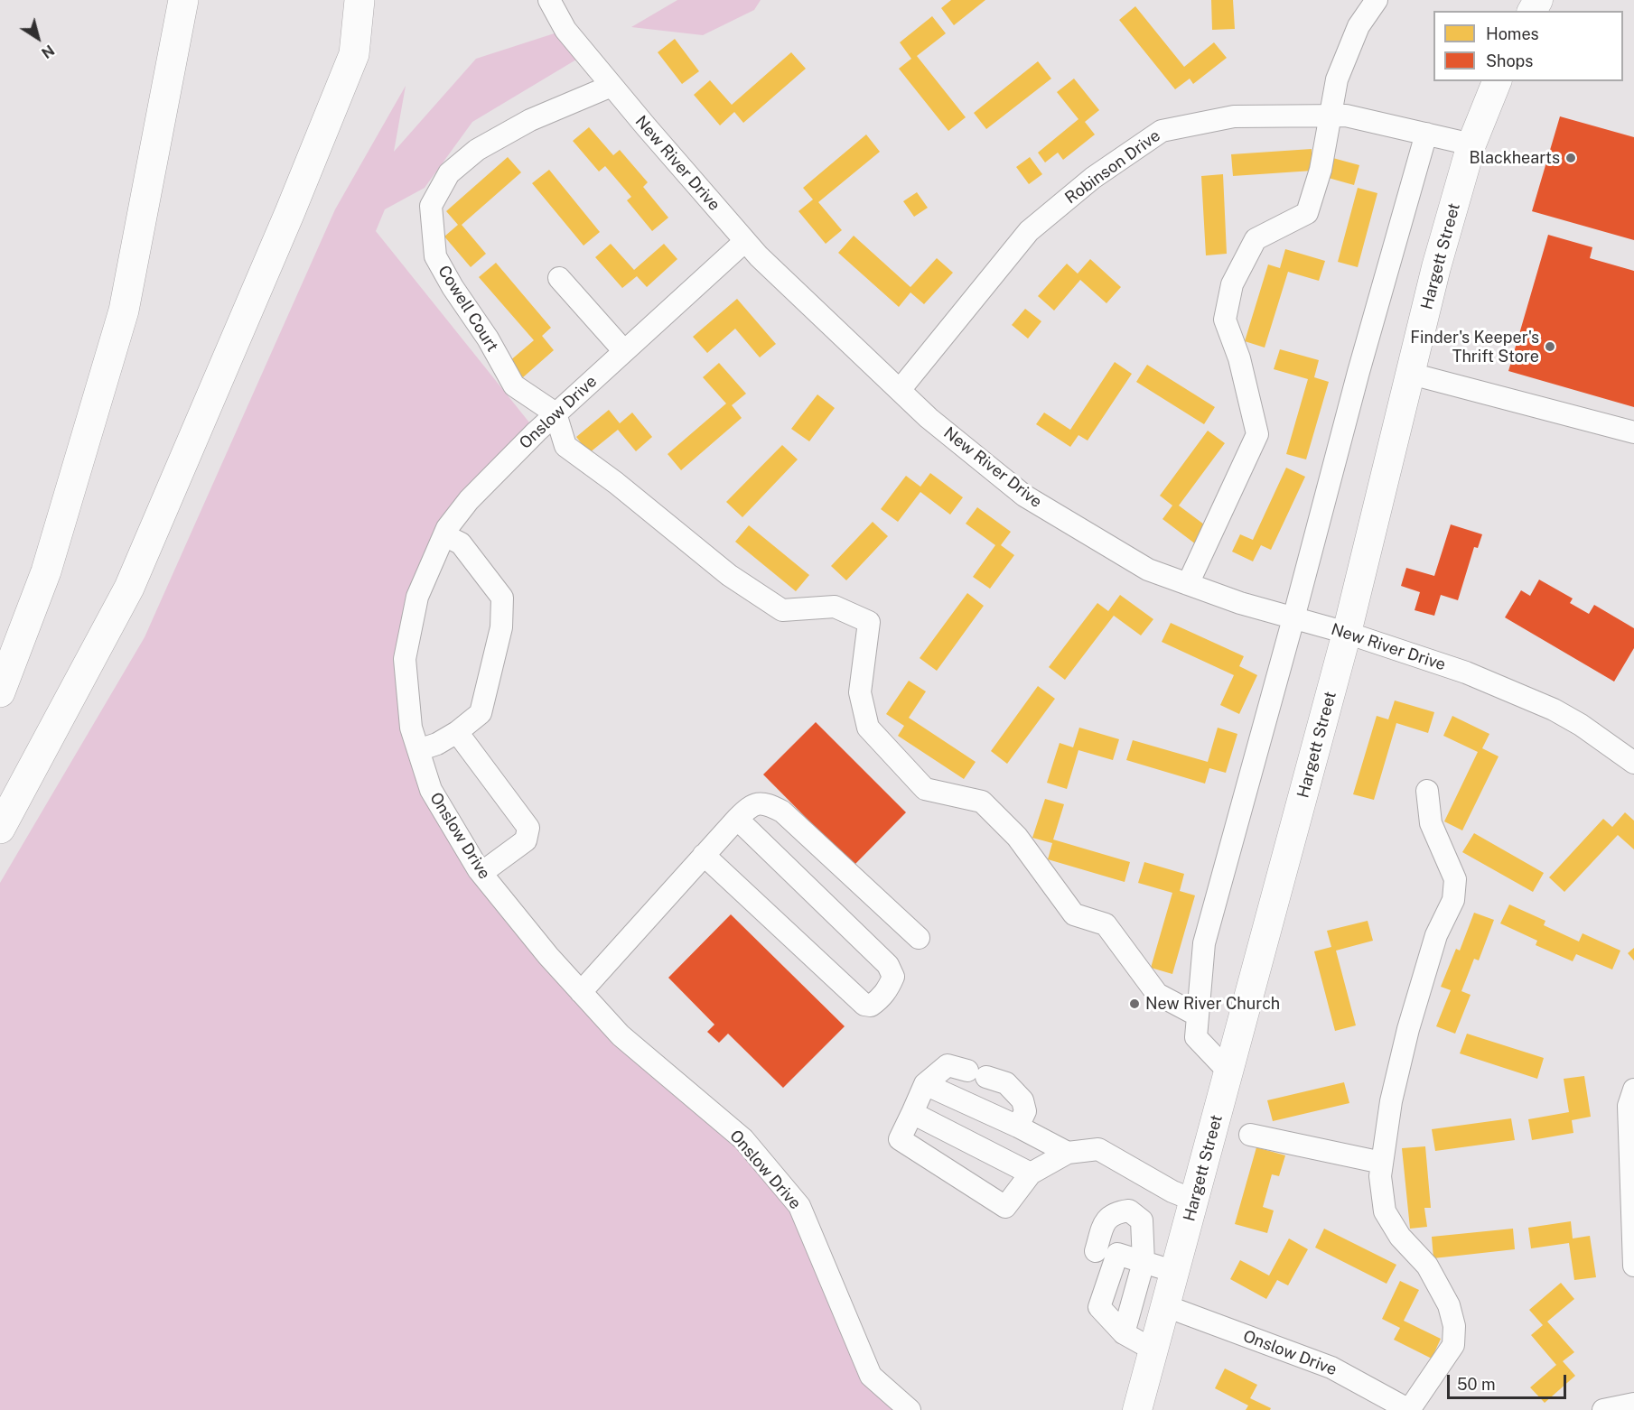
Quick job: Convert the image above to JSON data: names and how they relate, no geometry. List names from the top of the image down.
{
  "streets": {
    "main road": ["Hargett Street"],
    "street": [
      "New River Drive",
      "Robinson Drive",
      "Cowell Court",
      "Onslow Drive"
    ]
  },
  "crossings": [
    ["New River Drive", "Robinson Drive"],
    ["New River Drive", "Hargett Street"],
    ["New River Drive", "Cowell Court"],
    ["New River Drive", "Onslow Drive"],
    ["Robinson Drive", "Hargett Street"],
    ["Hargett Street", "Onslow Drive"],
    ["Cowell Court", "Onslow Drive"]
  ],
  "places": ["Blackhearts", "Finder's Keeper's Thrift Store", "New River Church"],
  "legend": ["Homes", "Shops"],
  "scale_bar": "50 m",
  "north": "bottom right"
}
